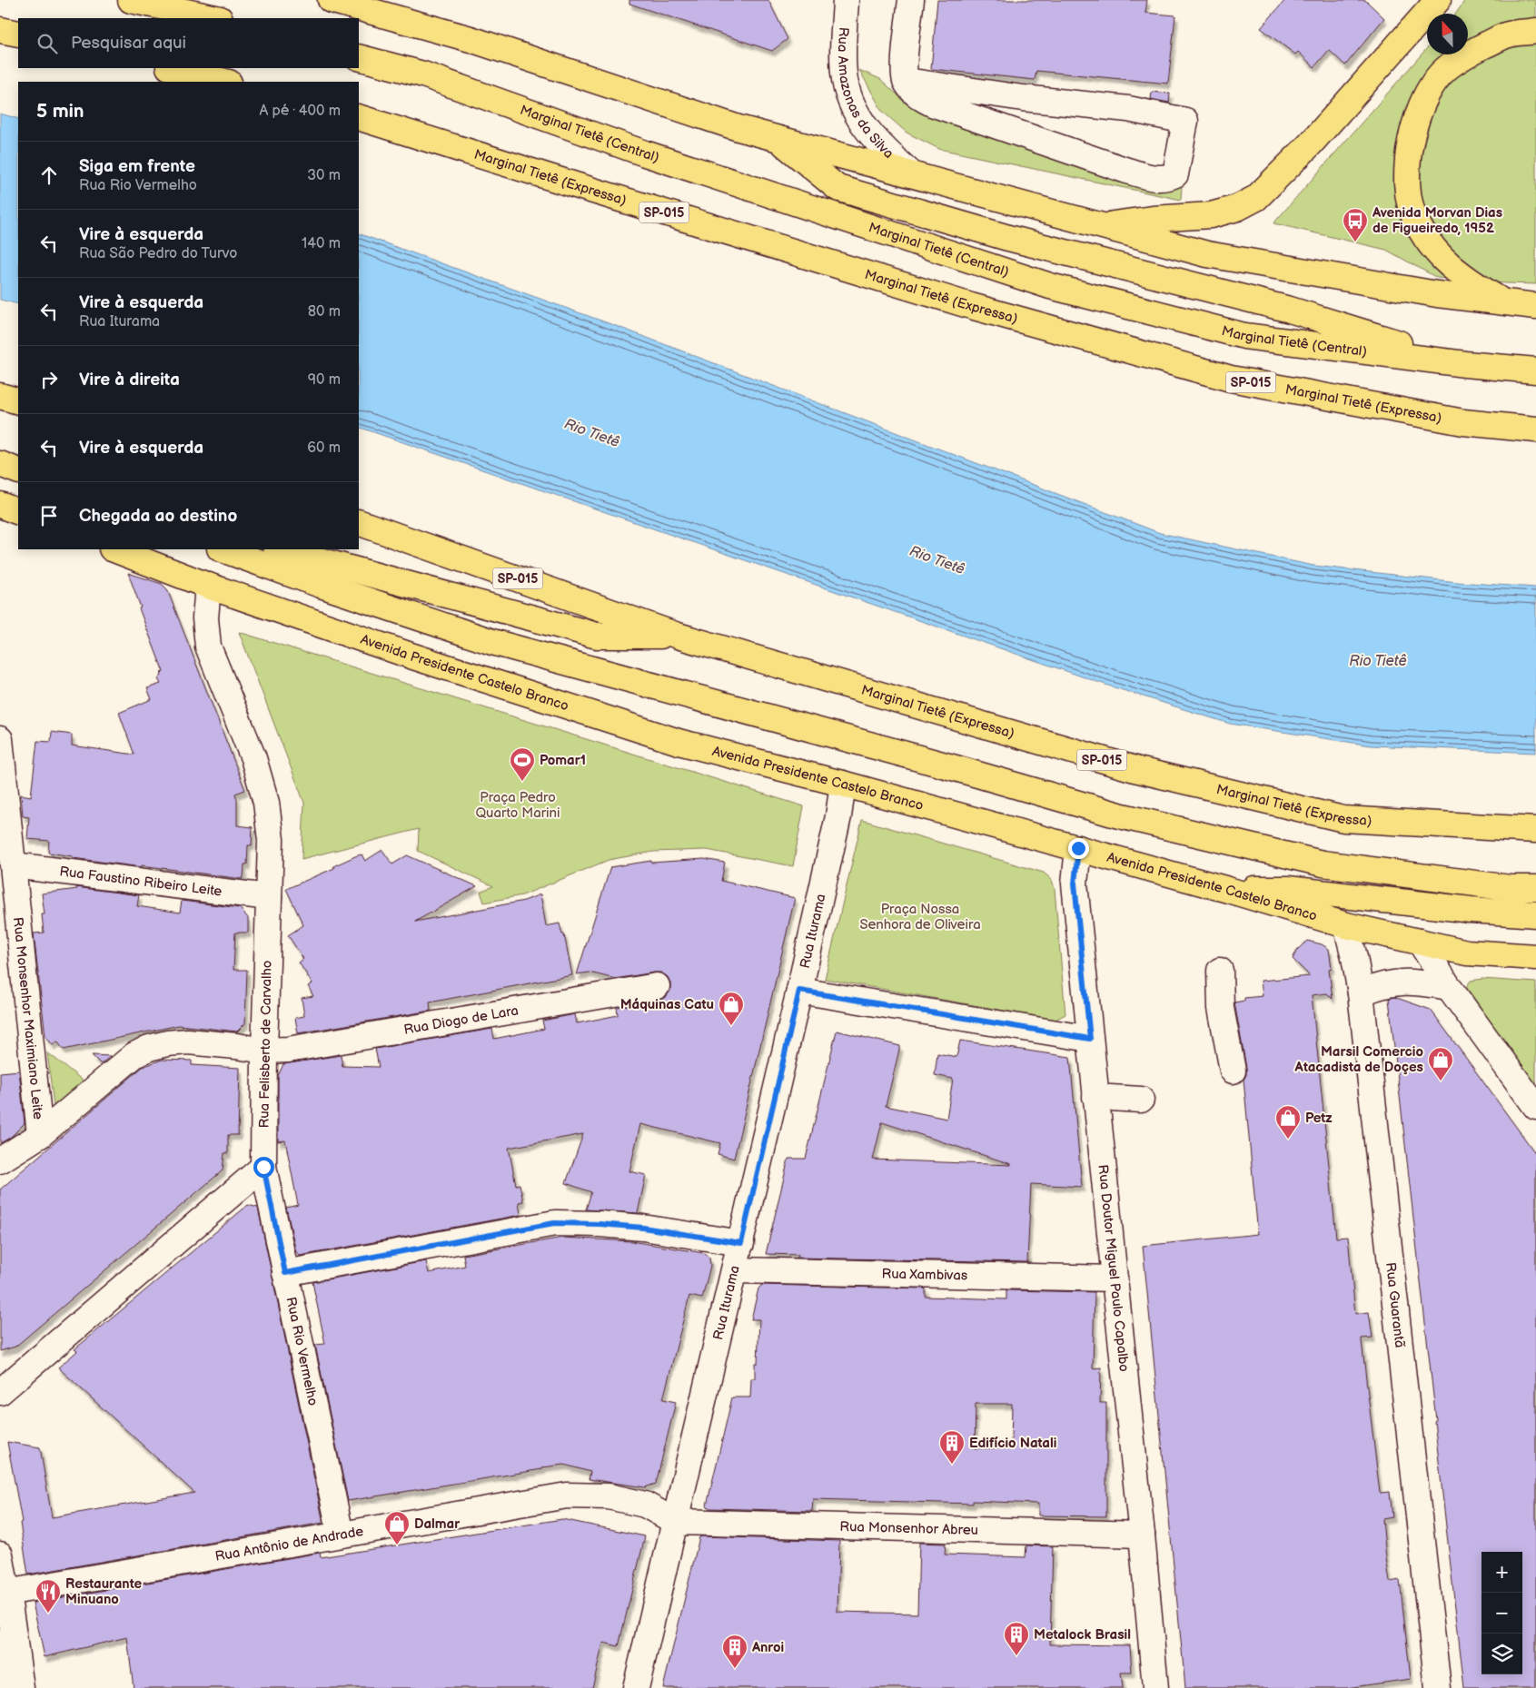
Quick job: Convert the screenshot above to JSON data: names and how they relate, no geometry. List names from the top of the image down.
{
  "streets": {
    "highway": [
      "Marginal Tietê (Central)",
      "Marginal Tietê (Expressa)",
      "SP-015",
      "Avenida Presidente Castelo Branco"
    ],
    "street": [
      "Rua Amazonas da Silva",
      "Rua Faustino Ribeiro Leite",
      "Rua Iturama",
      "Rua Monsenhor Maximiano Leite",
      "Rua Diogo de Lara",
      "Rua Felisberto de Carvalho",
      "Rua Doutor Miguel Paulo Capalbo",
      "Rua Xambivas",
      "Rua Guarantã",
      "Rua Rio Vermelho",
      "Rua Monsenhor Abreu",
      "Rua Antônio de Andrade"
    ]
  },
  "crossings": [
    ["Avenida Presidente Castelo Branco", "Rua Iturama"],
    ["Avenida Presidente Castelo Branco", "Rua Felisberto de Carvalho"],
    ["Avenida Presidente Castelo Branco", "Rua Doutor Miguel Paulo Capalbo"],
    ["Avenida Presidente Castelo Branco", "Rua Guarantã"],
    ["Rua Faustino Ribeiro Leite", "Rua Monsenhor Maximiano Leite"],
    ["Rua Faustino Ribeiro Leite", "Rua Felisberto de Carvalho"],
    ["Rua Iturama", "Rua Xambivas"],
    ["Rua Iturama", "Rua Monsenhor Abreu"],
    ["Rua Iturama", "Rua Antônio de Andrade"],
    ["Rua Monsenhor Maximiano Leite", "Rua Diogo de Lara"],
    ["Rua Diogo de Lara", "Rua Felisberto de Carvalho"],
    ["Rua Felisberto de Carvalho", "Rua Rio Vermelho"],
    ["Rua Doutor Miguel Paulo Capalbo", "Rua Xambivas"],
    ["Rua Doutor Miguel Paulo Capalbo", "Rua Monsenhor Abreu"],
    ["Rua Rio Vermelho", "Rua Antônio de Andrade"],
    ["Rua Monsenhor Abreu", "Rua Antônio de Andrade"]
  ],
  "water": ["Rio Tietê"],
  "parks": ["Praça Pedro Quarto Marini", "Praça Nossa Senhora de Oliveira"],
  "places": {
    "bus stop": ["Avenida Morvan Dias de Figueiredo, 1952"],
    "sports": ["Pomar1"],
    "shop": [
      "Máquinas Catu",
      "Marsil Comercio Atacadista de Doçes",
      "Petz",
      "Dalmar"
    ],
    "building": ["Edifício Natali", "Metalock Brasil", "Anroi"],
    "restaurant": ["Restaurante Minuano"]
  },
  "north": "top",
  "page": {
    "search": "Pesquisar aqui",
    "heading": ["5 min", "A pé · 400 m"],
    "list": [
      ["Siga em frente", "Rua Rio Vermelho", "30 m"],
      ["Vire à esquerda", "Rua São Pedro do Turvo", "140 m"],
      ["Vire à esquerda", "Rua Iturama", "80 m"],
      ["Vire à direita", "90 m"],
      ["Vire à esquerda", "60 m"],
      "Chegada ao destino"
    ],
    "map_buttons": ["+", "−"]
  }
}
